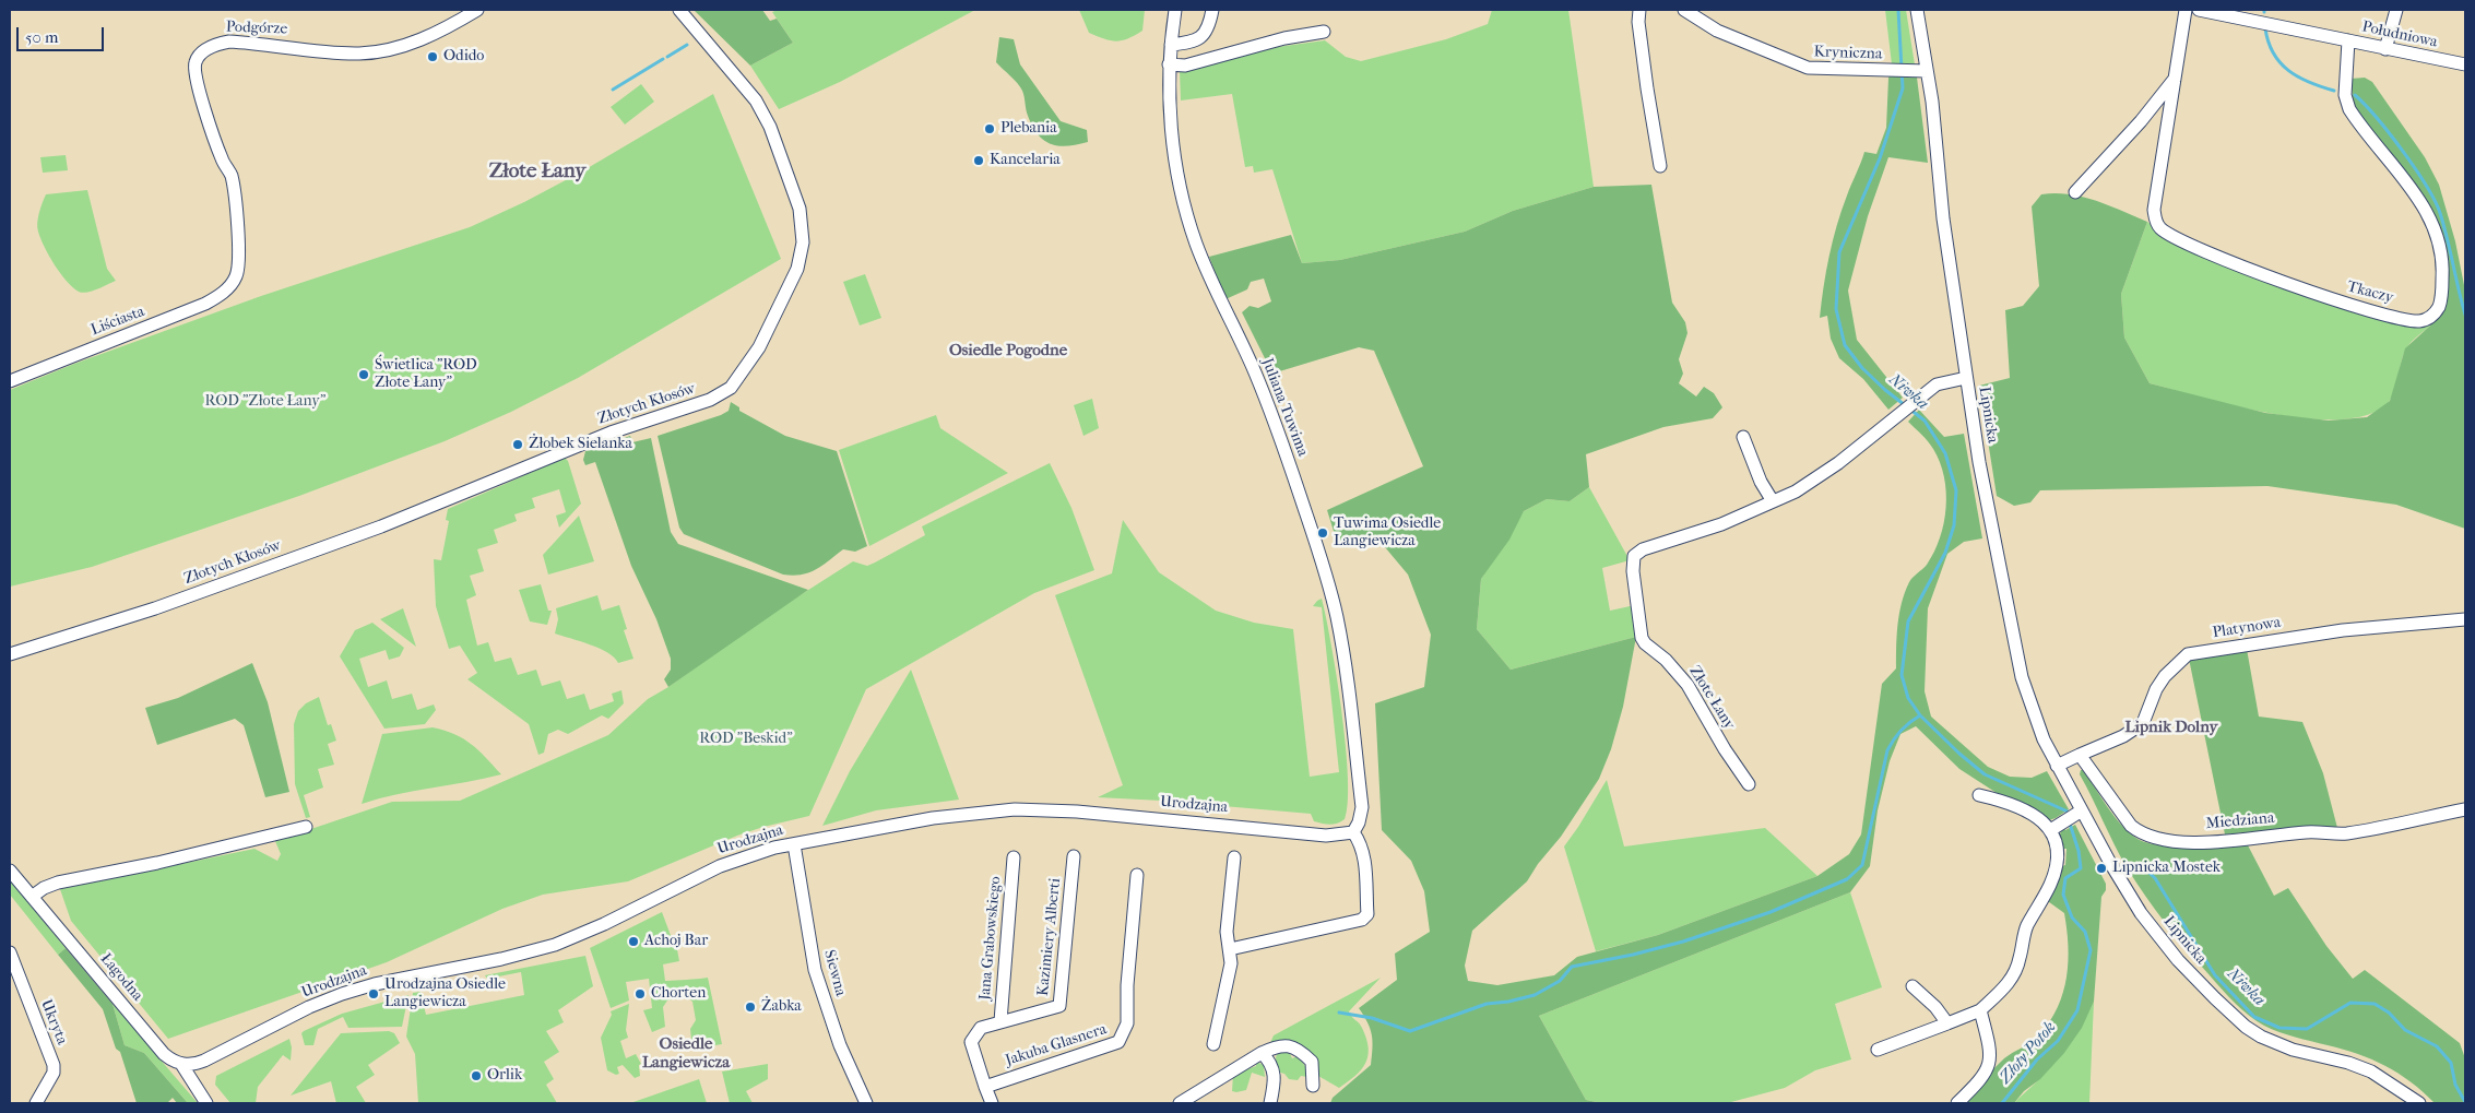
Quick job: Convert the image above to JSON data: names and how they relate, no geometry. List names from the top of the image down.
{
  "streets": {
    "street": [
      "Podgórze",
      "Południowa",
      "Kryniczna",
      "Tkaczy",
      "Liściasta",
      "Złotych Kłosów",
      "Juliana Tuwima",
      "Lipnicka",
      "Platynowa",
      "Złote Łany",
      "Urodzajna",
      "Miedziana",
      "Kazimiery Alberti",
      "Jana Grabowskiego",
      "Siewna",
      "Łagodna",
      "Ukryta",
      "Jakuba Glasnera"
    ]
  },
  "crossings": [
    ["Podgórze", "Liściasta"],
    ["Południowa", "Tkaczy"],
    ["Kryniczna", "Lipnicka"],
    ["Juliana Tuwima", "Urodzajna"],
    ["Lipnicka", "Złote Łany"],
    ["Platynowa", "Miedziana"],
    ["Urodzajna", "Siewna"],
    ["Urodzajna", "Łagodna"],
    ["Kazimiery Alberti", "Jana Grabowskiego"],
    ["Kazimiery Alberti", "Jakuba Glasnera"]
  ],
  "districts": [
    "Złote Łany",
    "Osiedle Pogodne",
    "Lipnik Dolny",
    "Osiedle Langiewicza"
  ],
  "water": ["Niwka", "Złoty Potok"],
  "parks": ["ROD \"Złote Łany\"", "ROD \"Beskid\""],
  "places": [
    "Odido",
    "Plebania",
    "Kancelaria",
    "Świetlica \"ROD Złote Łany\"",
    "Żłobek Sielanka",
    "Tuwima Osiedle Langiewicza",
    "Lipnicka Mostek",
    "Achoj Bar",
    "Urodzajna Osiedle Langiewicza",
    "Chorten",
    "Żabka",
    "Orlik"
  ],
  "scale_bar": "50 m"
}
